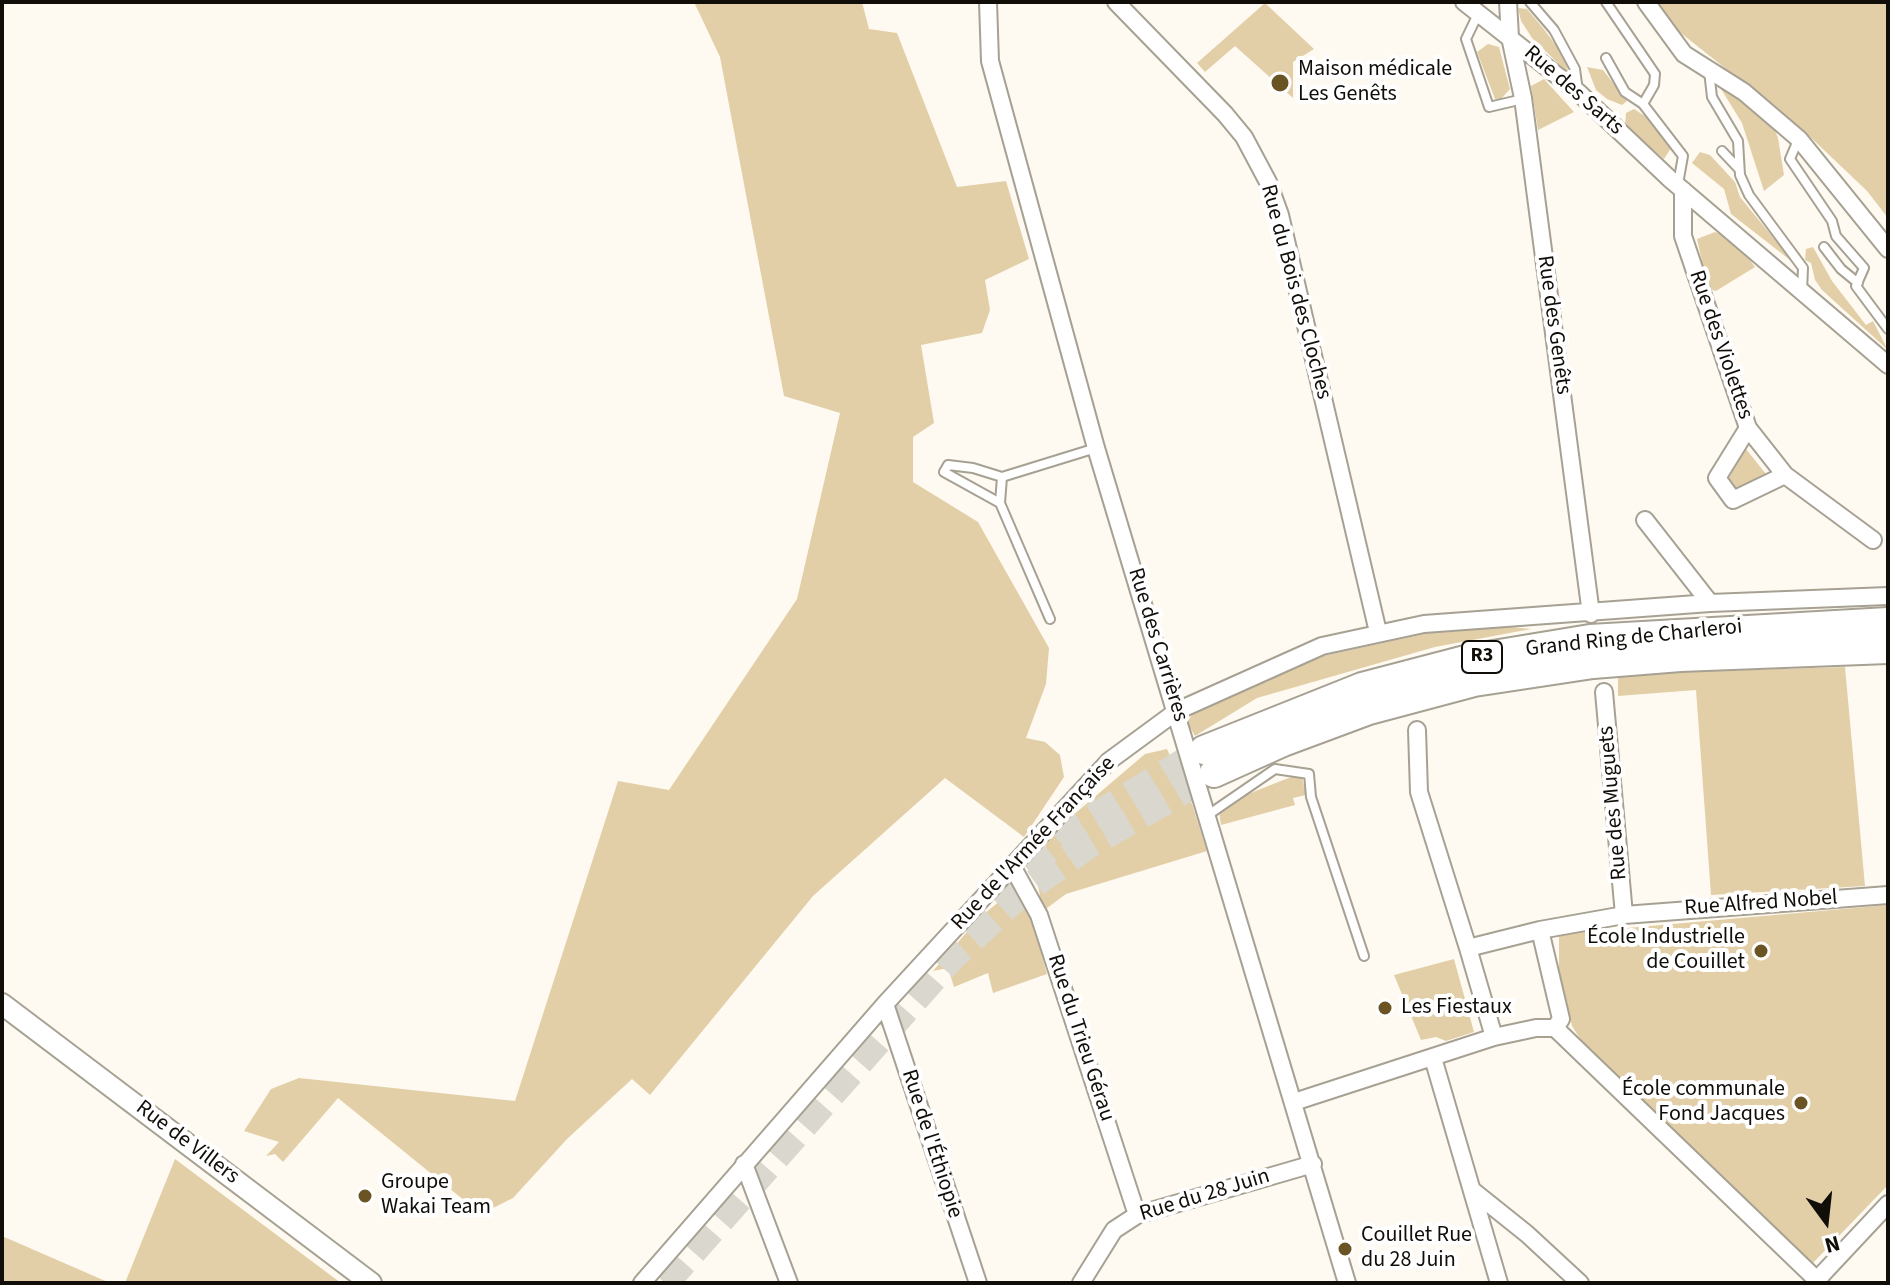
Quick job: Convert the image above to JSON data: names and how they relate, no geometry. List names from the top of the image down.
{
  "streets": {
    "highway": ["Grand Ring de Charleroi", "R3"],
    "street": [
      "Rue des Sarts",
      "Rue du Bois des Cloches",
      "Rue des Genêts",
      "Rue des Violettes",
      "Rue des Carrières",
      "Rue des Muguets",
      "Rue de l'Armée Française",
      "Rue Alfred Nobel",
      "Rue du Trieu Gérau",
      "Rue de Villers",
      "Rue de l'Éthiopie",
      "Rue du 28 Juin"
    ]
  },
  "crossings": [
    ["Rue des Sarts", "Rue des Genêts"],
    ["Rue des Sarts", "Rue des Violettes"],
    ["Rue du Bois des Cloches", "Rue de l'Armée Française"],
    ["Rue des Genêts", "Rue de l'Armée Française"],
    ["Rue des Carrières", "Rue de l'Armée Française"],
    ["Rue des Carrières", "Rue du 28 Juin"],
    ["Rue des Muguets", "Rue Alfred Nobel"],
    ["Rue de l'Armée Française", "Rue du Trieu Gérau"],
    ["Rue de l'Armée Française", "Rue de l'Éthiopie"],
    ["Rue du Trieu Gérau", "Rue du 28 Juin"]
  ],
  "places": [
    "Maison médicale Les Genêts",
    "École Industrielle de Couillet",
    "Les Fiestaux",
    "École communale Fond Jacques",
    "Groupe Wakai Team",
    "Couillet Rue du 28 Juin"
  ],
  "north": "bottom"
}
